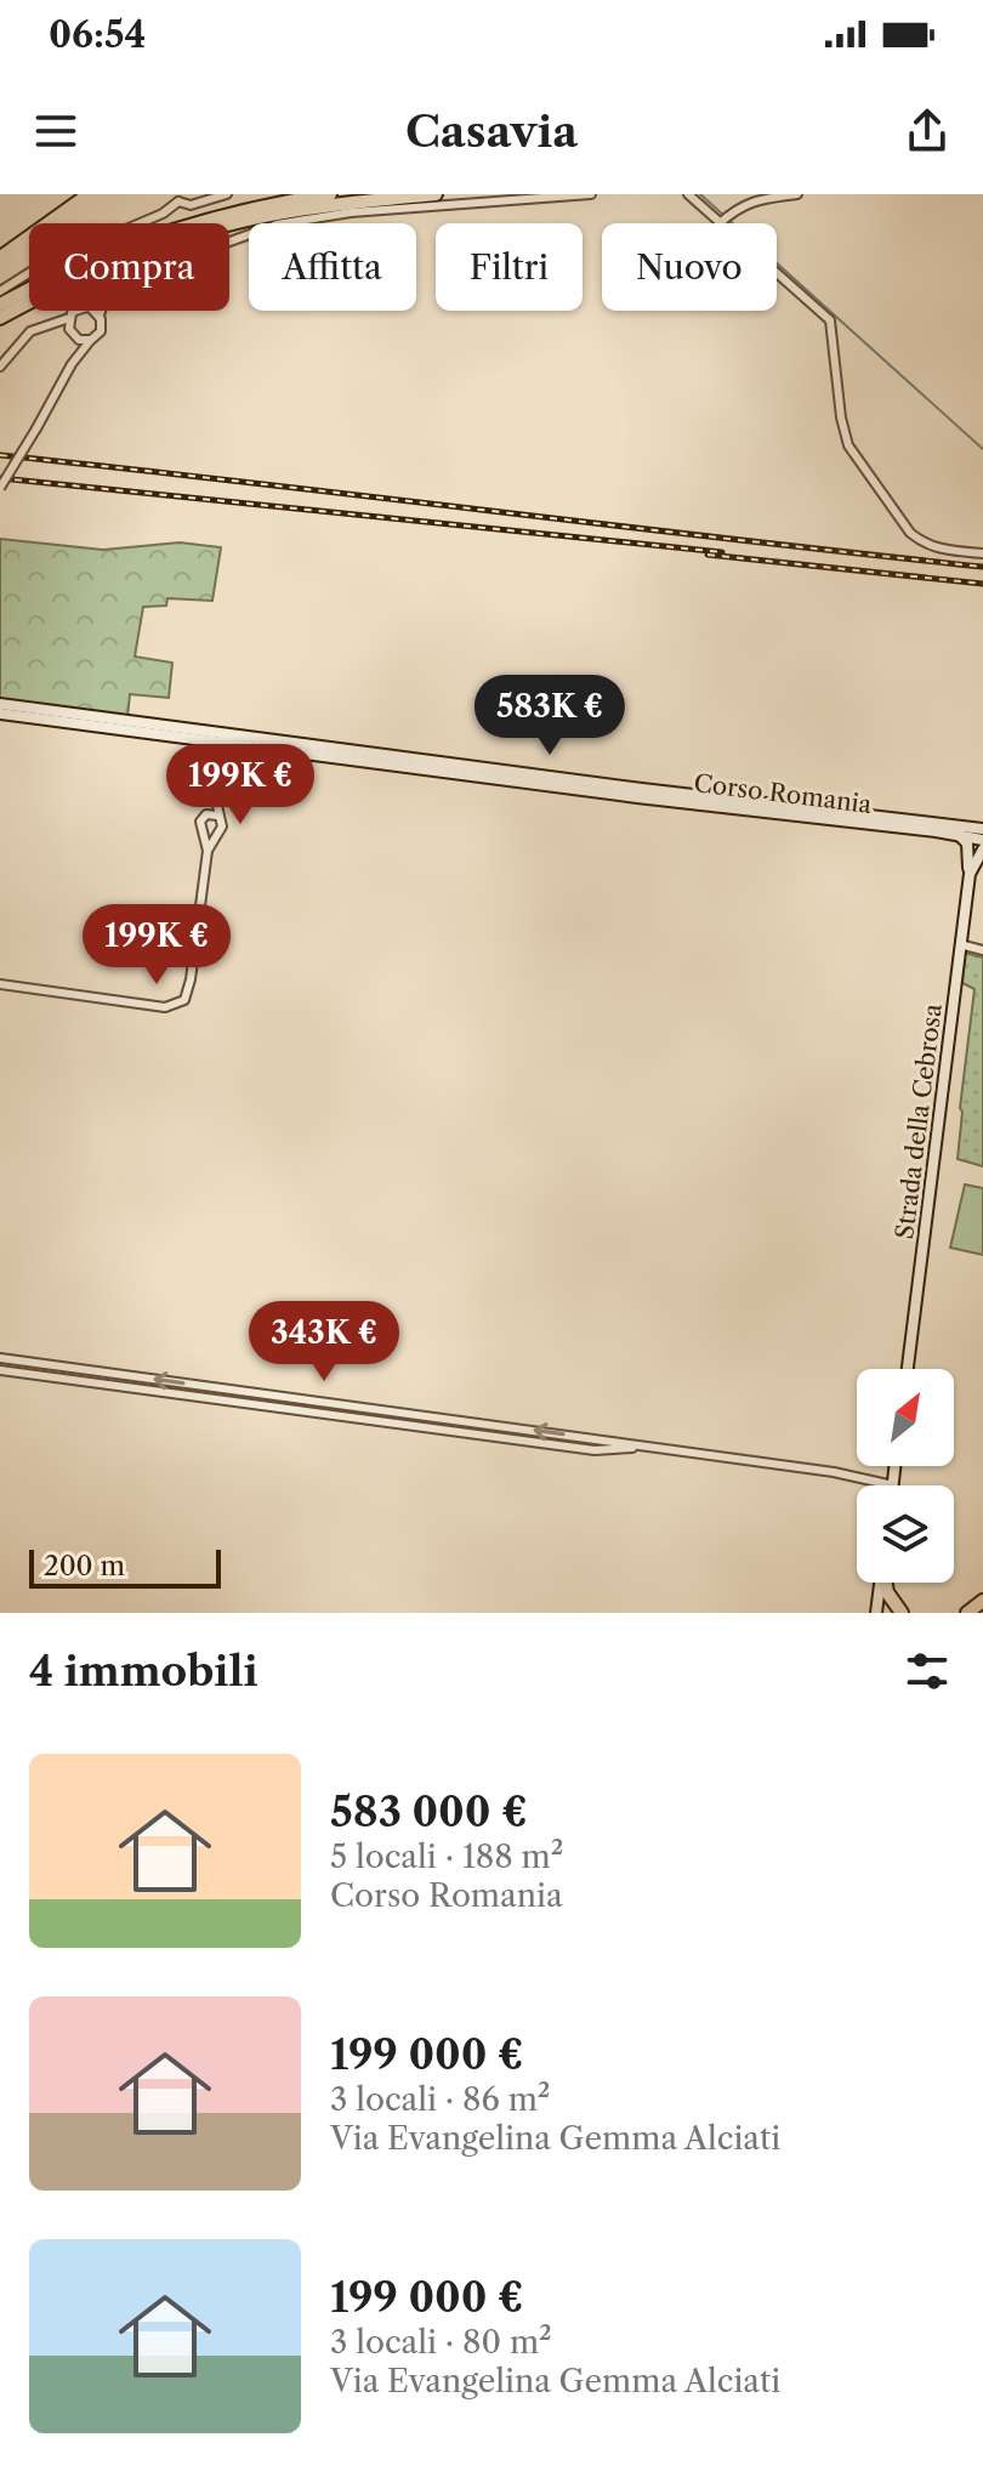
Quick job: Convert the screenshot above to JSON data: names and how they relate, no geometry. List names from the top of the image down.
{
  "streets": {
    "main road": ["Corso Romania", "Strada della Cebrosa"]
  },
  "scale_bar": "200 m",
  "north": "top right",
  "page": {
    "status": "06:54",
    "header": "Casavia",
    "chip": [
      "Compra",
      "Affitta",
      "Filtri",
      "Nuovo"
    ],
    "price": [
      "583K €",
      "199K €",
      "199K €",
      "343K €"
    ],
    "scale": "200 m",
    "heading": "4 immobili",
    "list": [
      {
        "name": "583 000 €",
        "note": "5 locali · 188 m² · Corso Romania"
      },
      {
        "name": "199 000 €",
        "note": "3 locali · 86 m² · Via Evangelina Gemma Alciati"
      },
      {
        "name": "199 000 €",
        "note": "3 locali · 80 m² · Via Evangelina Gemma Alciati"
      }
    ]
  }
}
